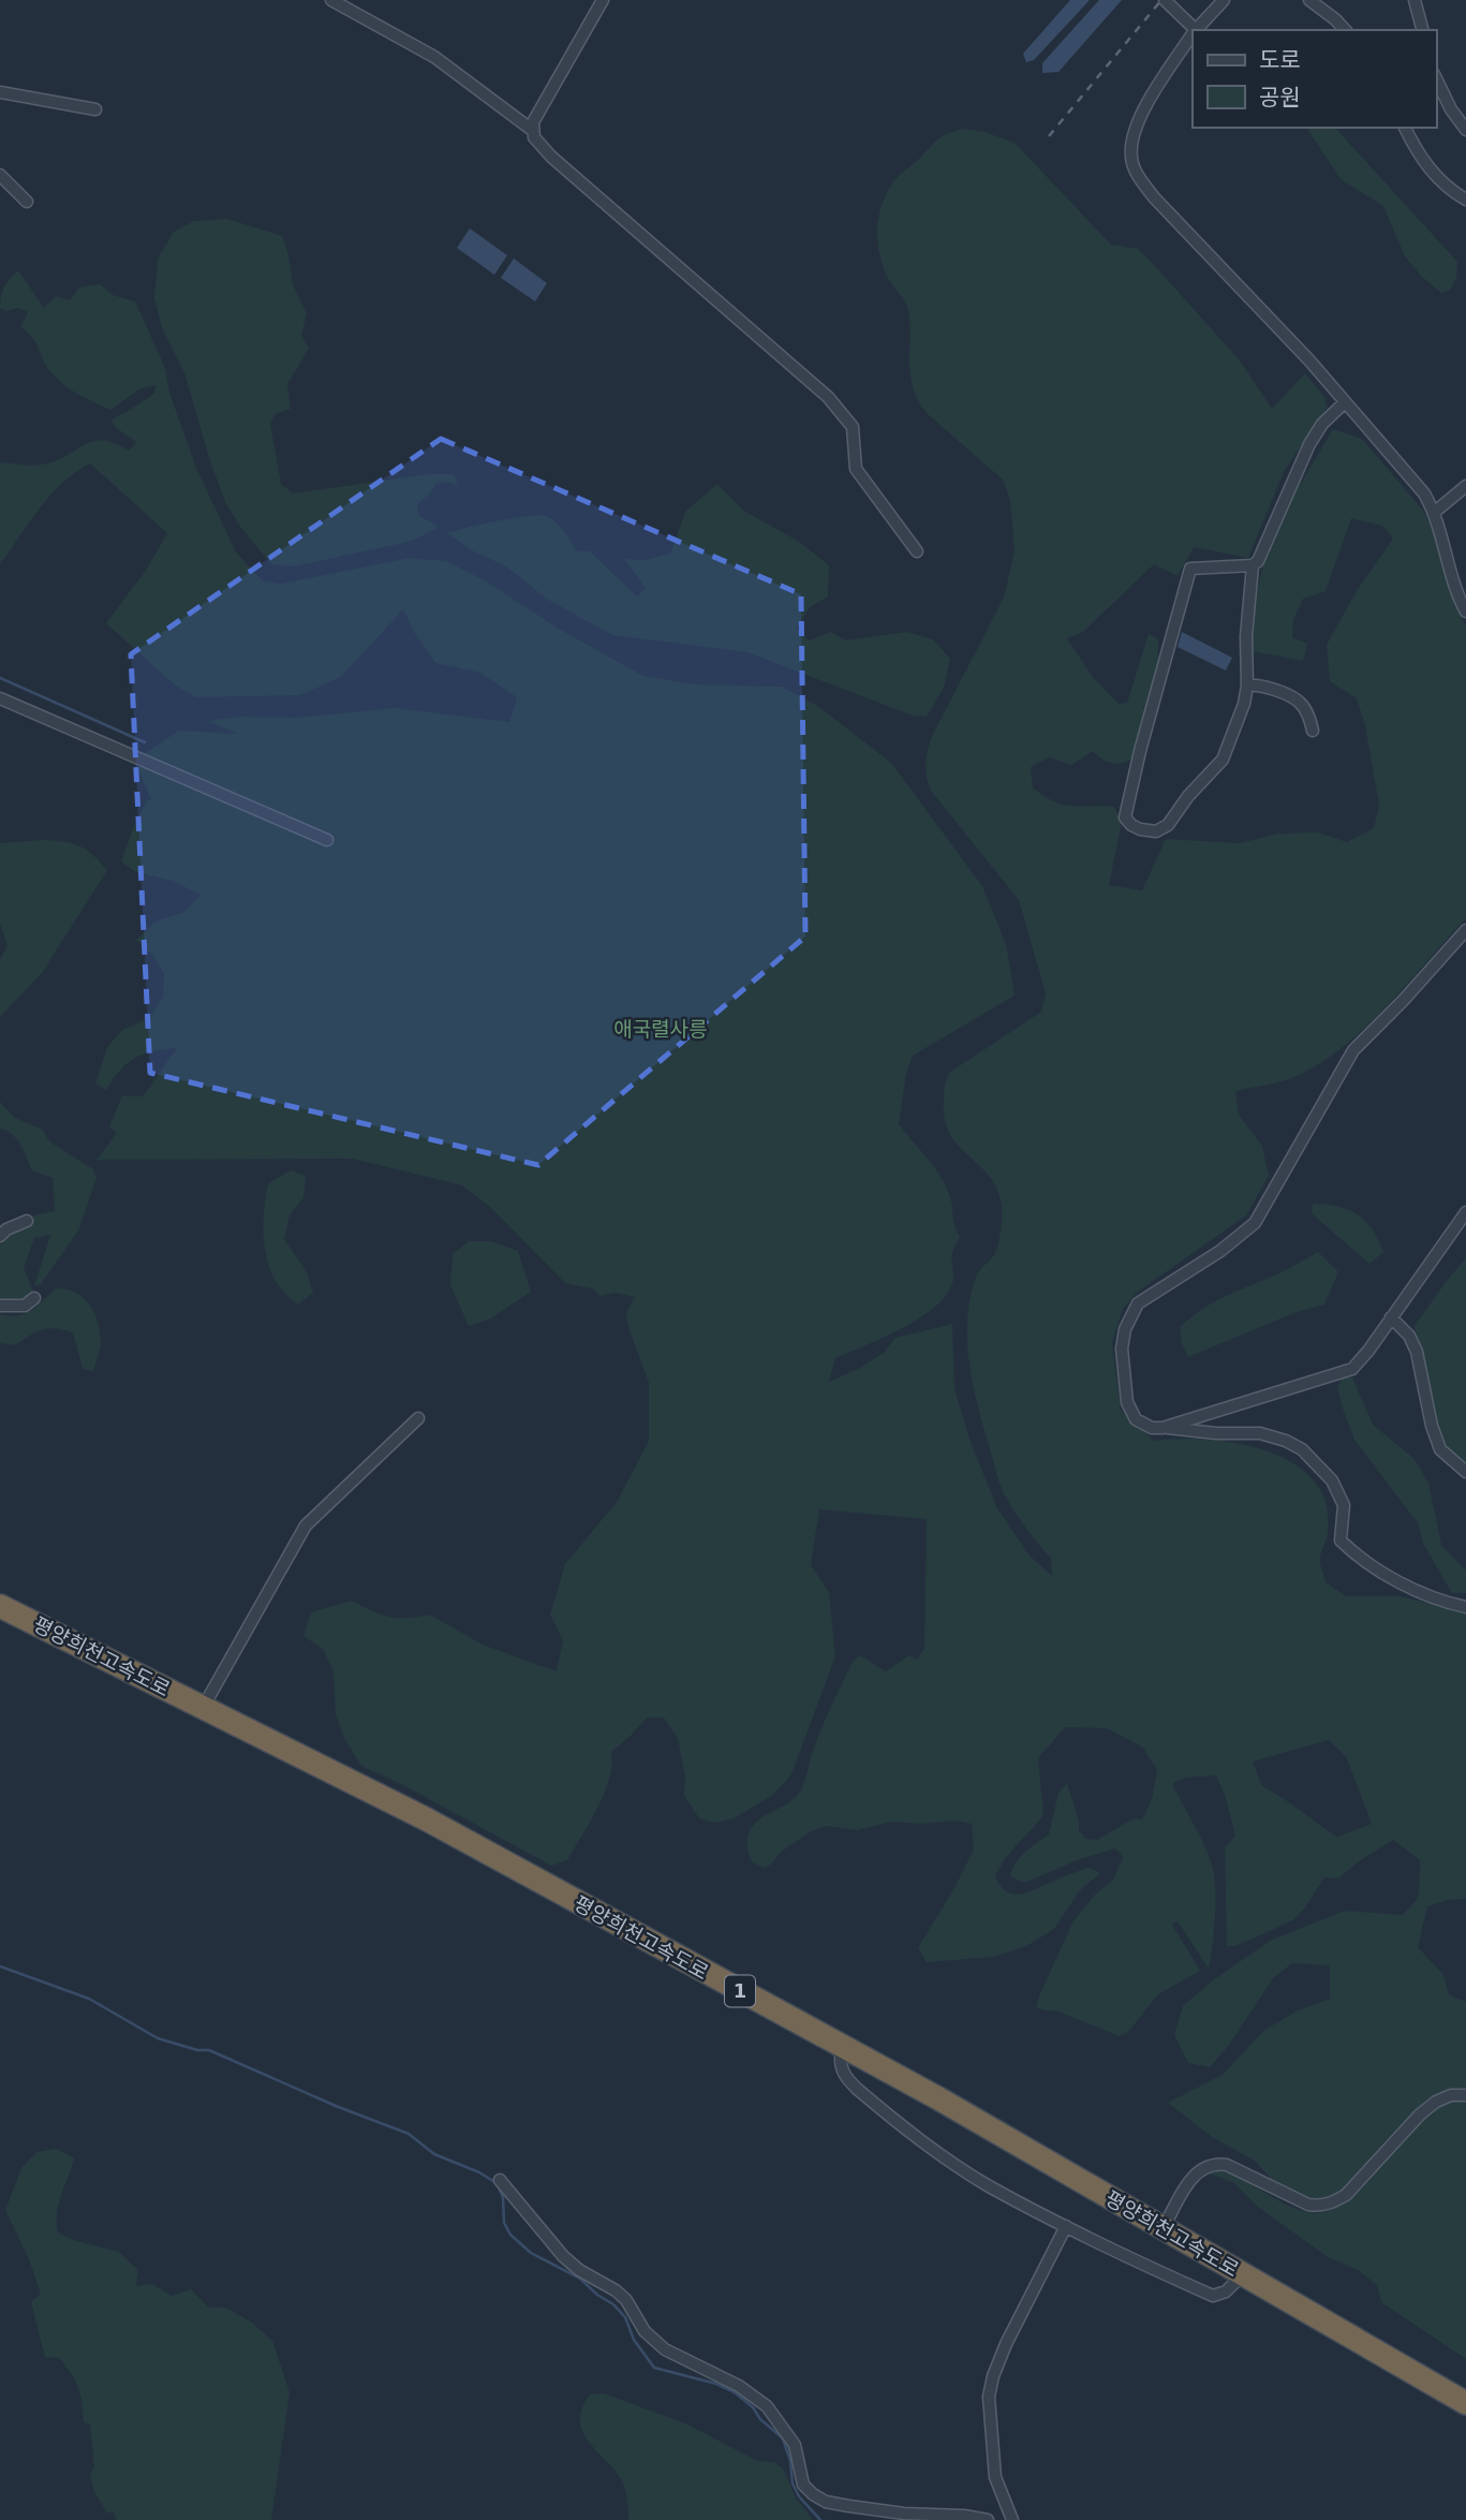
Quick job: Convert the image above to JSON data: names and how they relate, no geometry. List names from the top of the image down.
{
  "streets": {
    "highway": ["평양희천고속도로", "1"]
  },
  "parks": ["애국렬사릉"],
  "legend": ["도로", "공원"]
}
